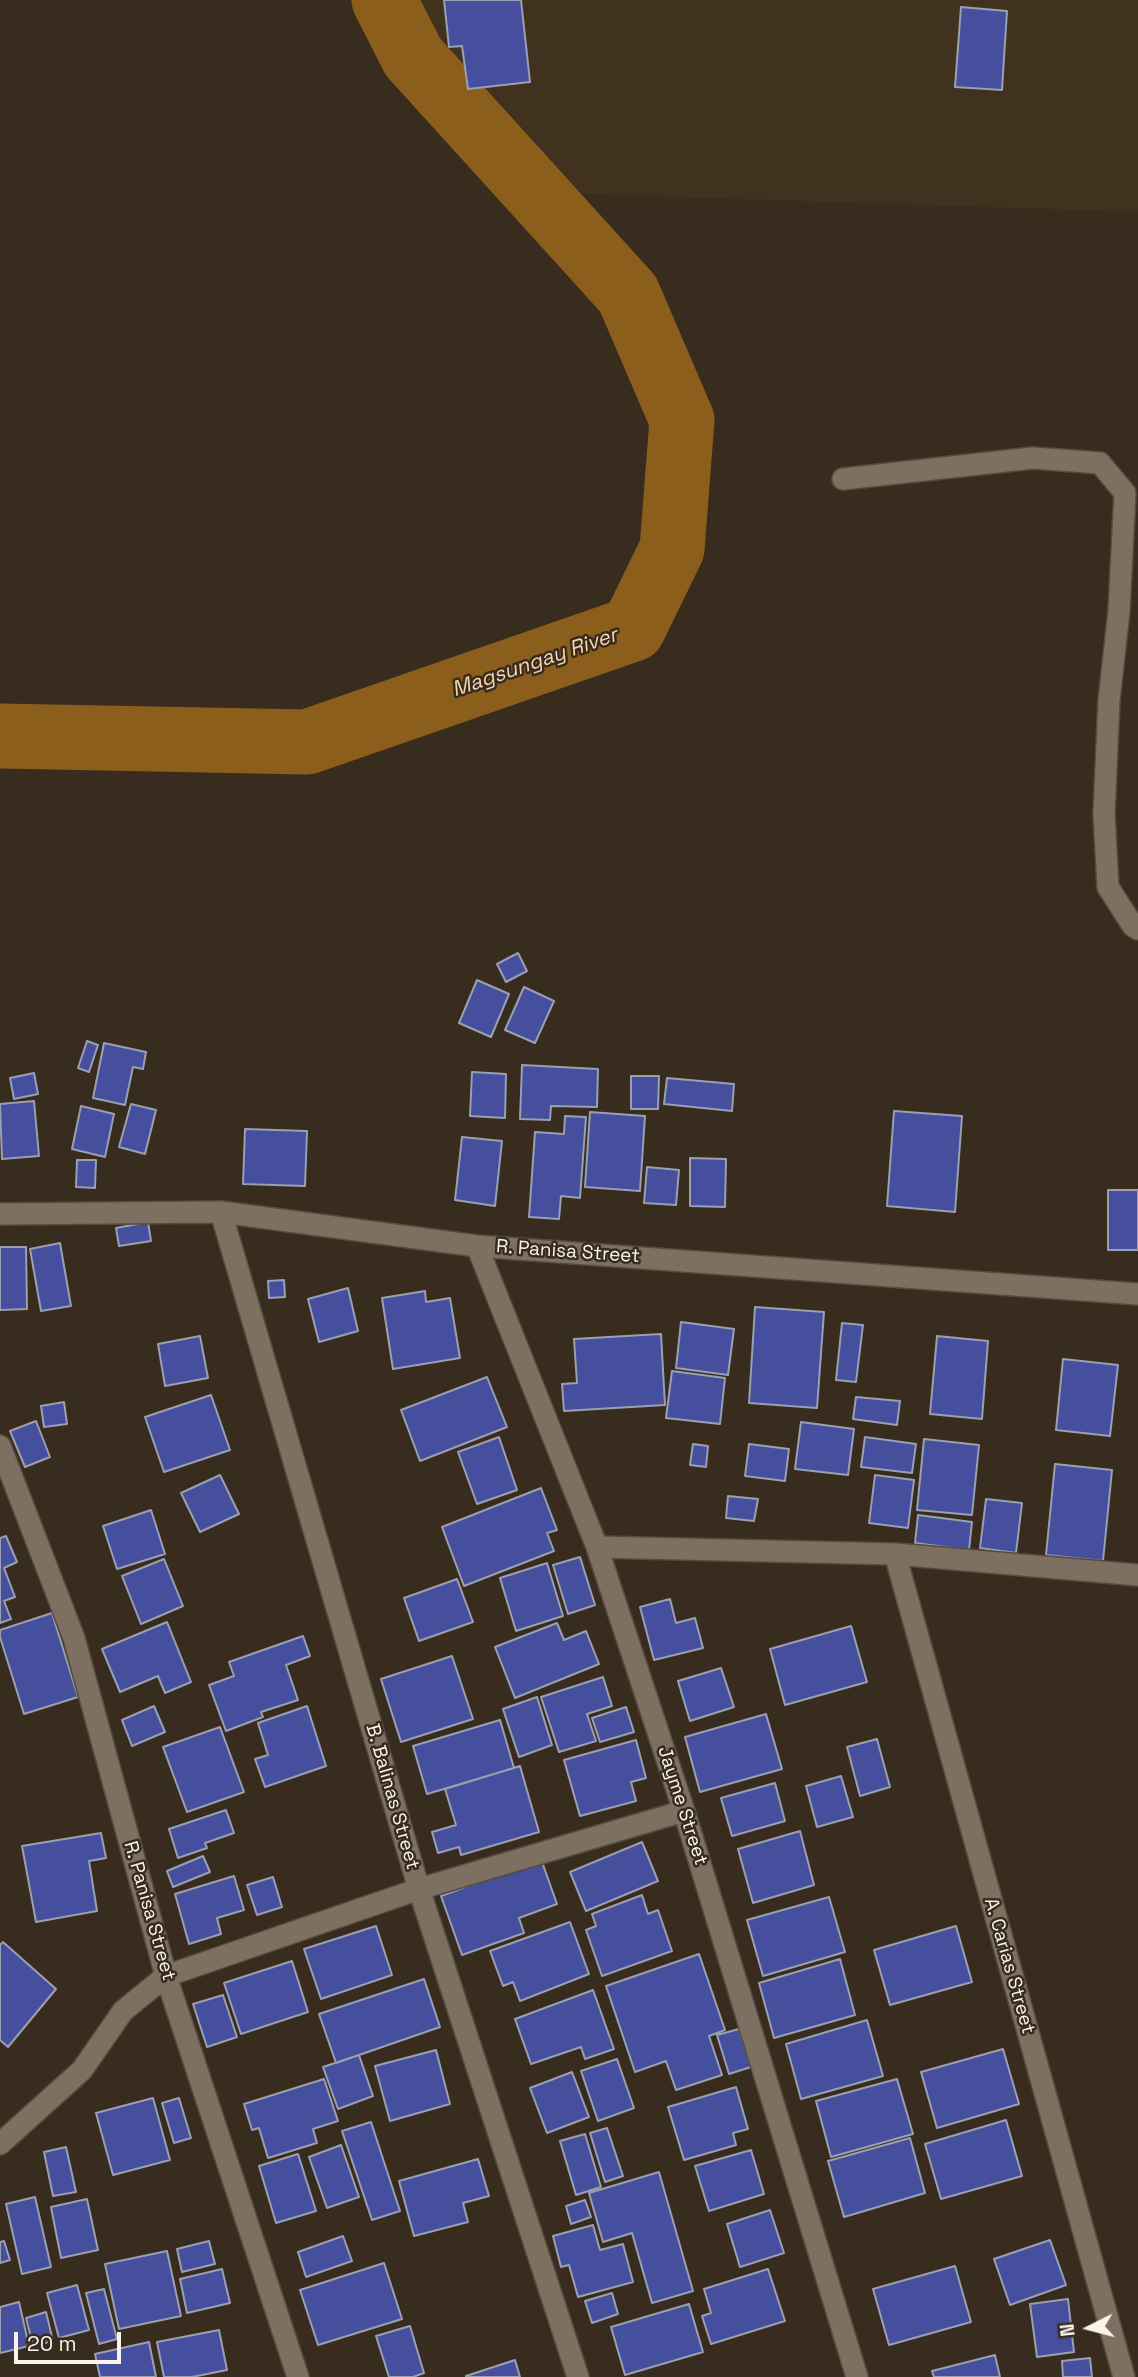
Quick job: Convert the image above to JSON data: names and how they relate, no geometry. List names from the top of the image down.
{
  "streets": {
    "street": [
      "R. Panisa Street",
      "B. Balinas Street",
      "Jayme Street",
      "A. Carias Street"
    ]
  },
  "crossings": [
    ["R. Panisa Street", "B. Balinas Street"],
    ["R. Panisa Street", "Jayme Street"]
  ],
  "water": ["Magsungay River"],
  "scale_bar": "20 m",
  "north": "left"
}
